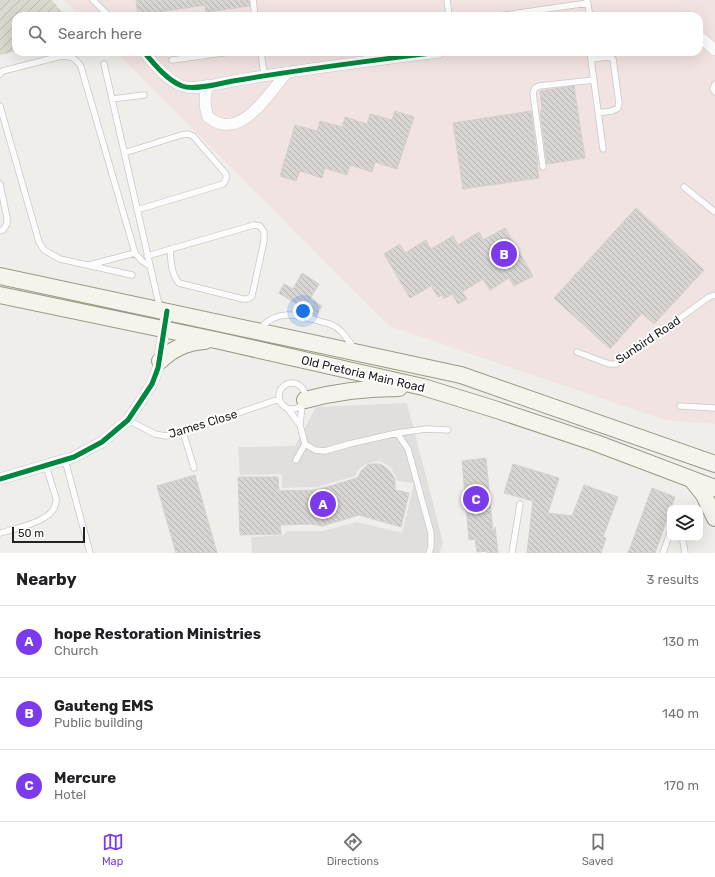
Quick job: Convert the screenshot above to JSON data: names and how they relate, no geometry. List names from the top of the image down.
{
  "streets": {
    "main road": ["Old Pretoria Main Road"],
    "lane": ["Sunbird Road", "James Close"]
  },
  "scale_bar": "50 m",
  "page": {
    "search": "Search here",
    "pins": ["B", "C", "A"],
    "scale": "50 m",
    "heading": ["Nearby", "3 results"],
    "list": [
      {
        "mark": "A",
        "name": "hope Restoration Ministries",
        "note": "Church",
        "value": "130 m"
      },
      {
        "mark": "B",
        "name": "Gauteng EMS",
        "note": "Public building",
        "value": "140 m"
      },
      {
        "mark": "C",
        "name": "Mercure",
        "note": "Hotel",
        "value": "170 m"
      }
    ],
    "nav": ["Map", "Directions", "Saved"]
  }
}
